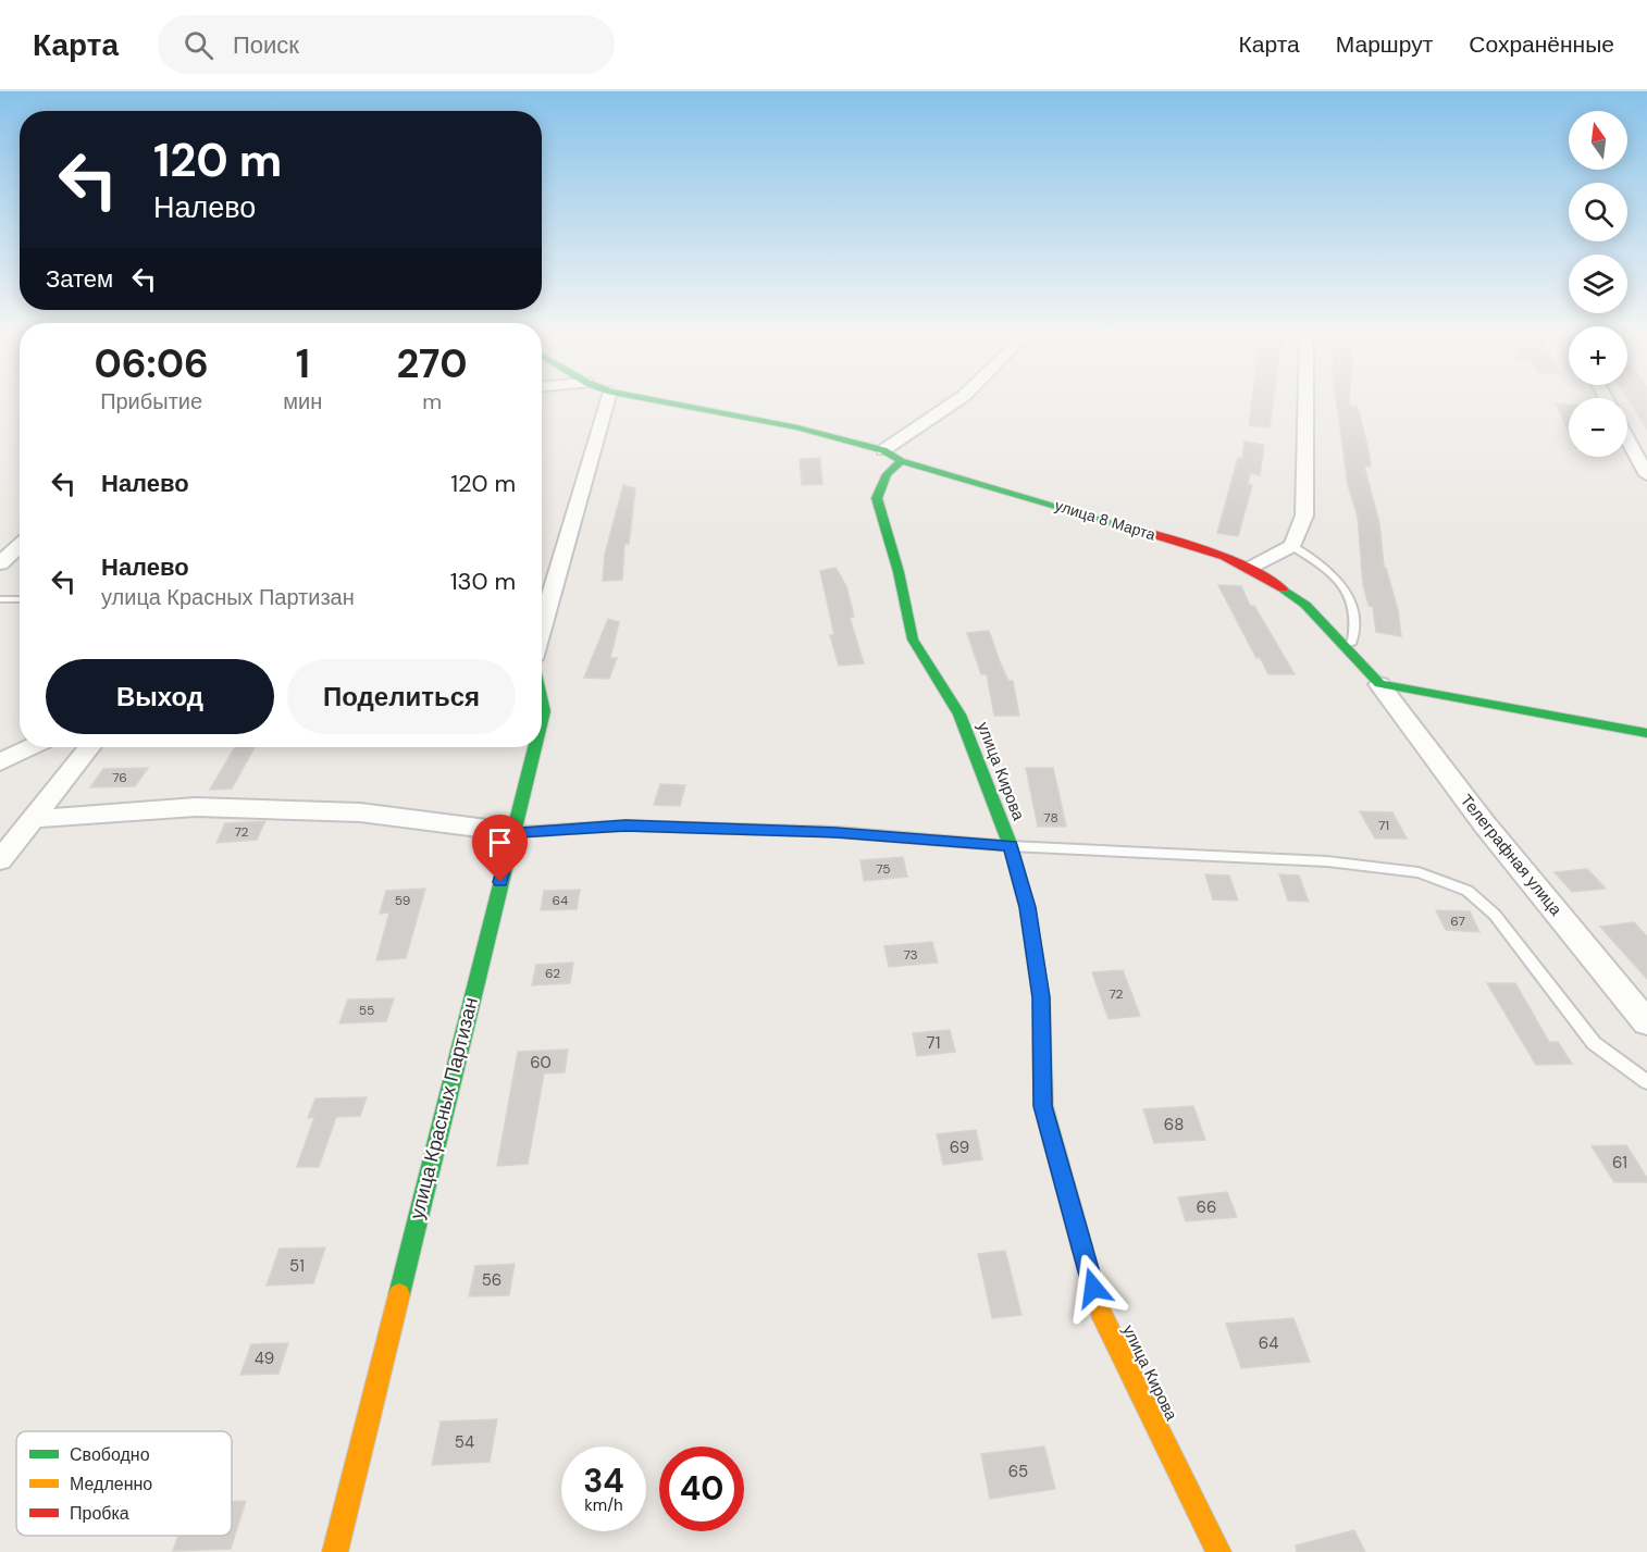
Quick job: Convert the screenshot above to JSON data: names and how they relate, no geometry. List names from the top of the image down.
{
  "streets": {
    "street": [
      "улица 8 Марта",
      "улица Кирова",
      "Телеграфная улица",
      "улица Красных Партизан"
    ]
  },
  "crossings": [
    ["улица 8 Марта", "улица Кирова"],
    ["улица 8 Марта", "Телеграфная улица"]
  ],
  "house_numbers": [
    "76",
    "78",
    "71",
    "72",
    "75",
    "59",
    "64",
    "67",
    "73",
    "62",
    "72",
    "55",
    "71",
    "60",
    "68",
    "69",
    "61",
    "66",
    "51",
    "56",
    "64",
    "49",
    "54",
    "65"
  ],
  "legend": ["Свободно", "Медленно", "Пробка"],
  "north": "top",
  "page": {
    "header": "Карта",
    "search": "Поиск",
    "nav": ["Карта", "Маршрут", "Сохранённые"],
    "map_buttons": ["+", "−"],
    "turn": ["120 m", "Налево"],
    "then": "Затем",
    "eta": [
      "06:06",
      "Прибытие",
      "1",
      "мин",
      "270",
      "m"
    ],
    "list": [
      {
        "name": "Налево",
        "value": "120 m"
      },
      {
        "name": "Налево",
        "note": "улица Красных Партизан",
        "value": "130 m"
      }
    ],
    "buttons": ["Выход", "Поделиться"],
    "speed": "34 km/h",
    "limit": "40"
  }
}
